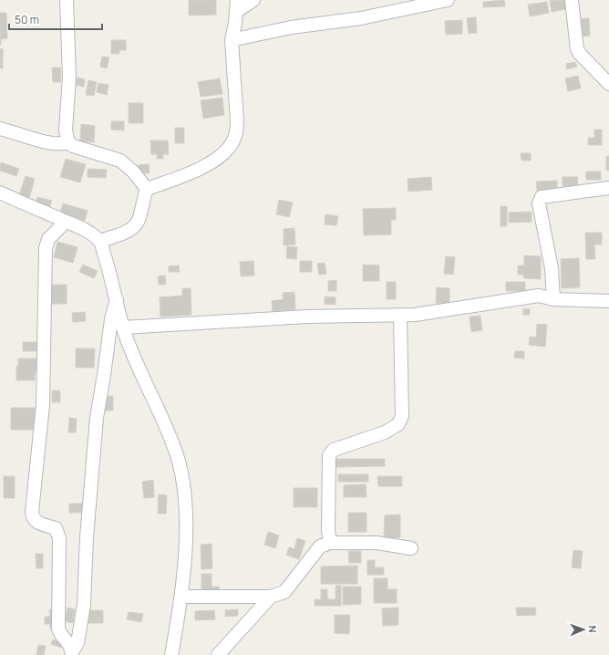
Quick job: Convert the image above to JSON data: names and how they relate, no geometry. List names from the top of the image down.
{
  "scale_bar": "50 m",
  "north": "right"
}
